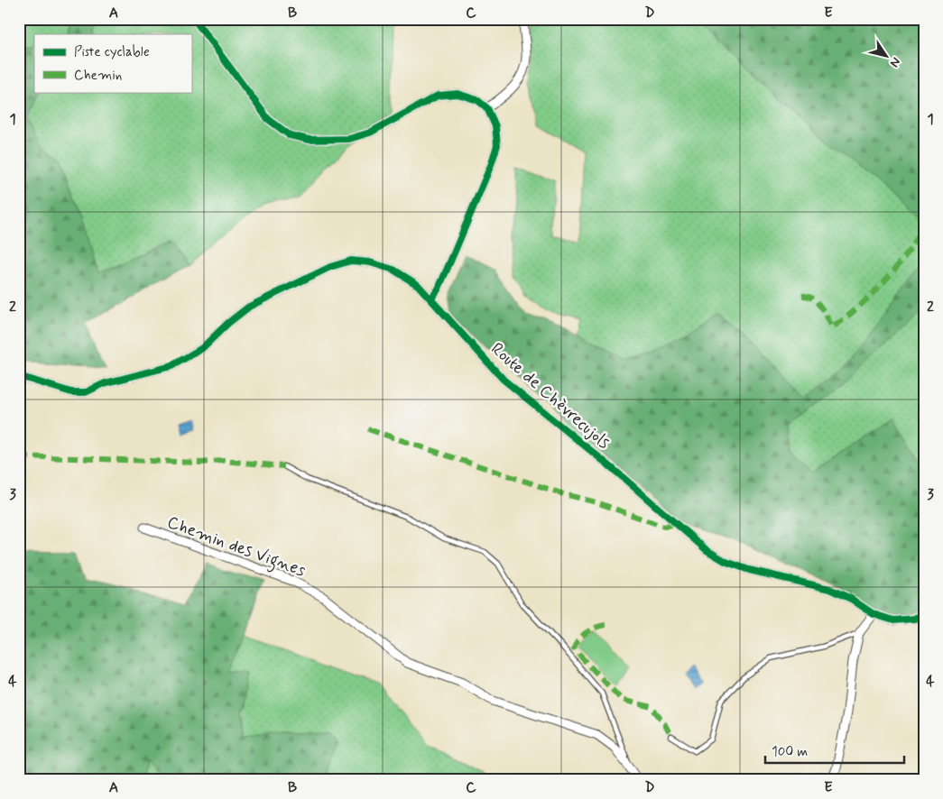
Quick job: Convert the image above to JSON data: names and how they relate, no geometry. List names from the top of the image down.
{
  "streets": {
    "street": ["Route de Chèvrecujols", "Chemin des Vignes"]
  },
  "legend": ["Piste cyclable", "Chemin"],
  "scale_bar": "100 m",
  "north": "bottom right",
  "grid": {
    "columns": [
      "A",
      "B",
      "C",
      "D",
      "E"
    ],
    "rows": [
      "1",
      "2",
      "3",
      "4"
    ]
  }
}
